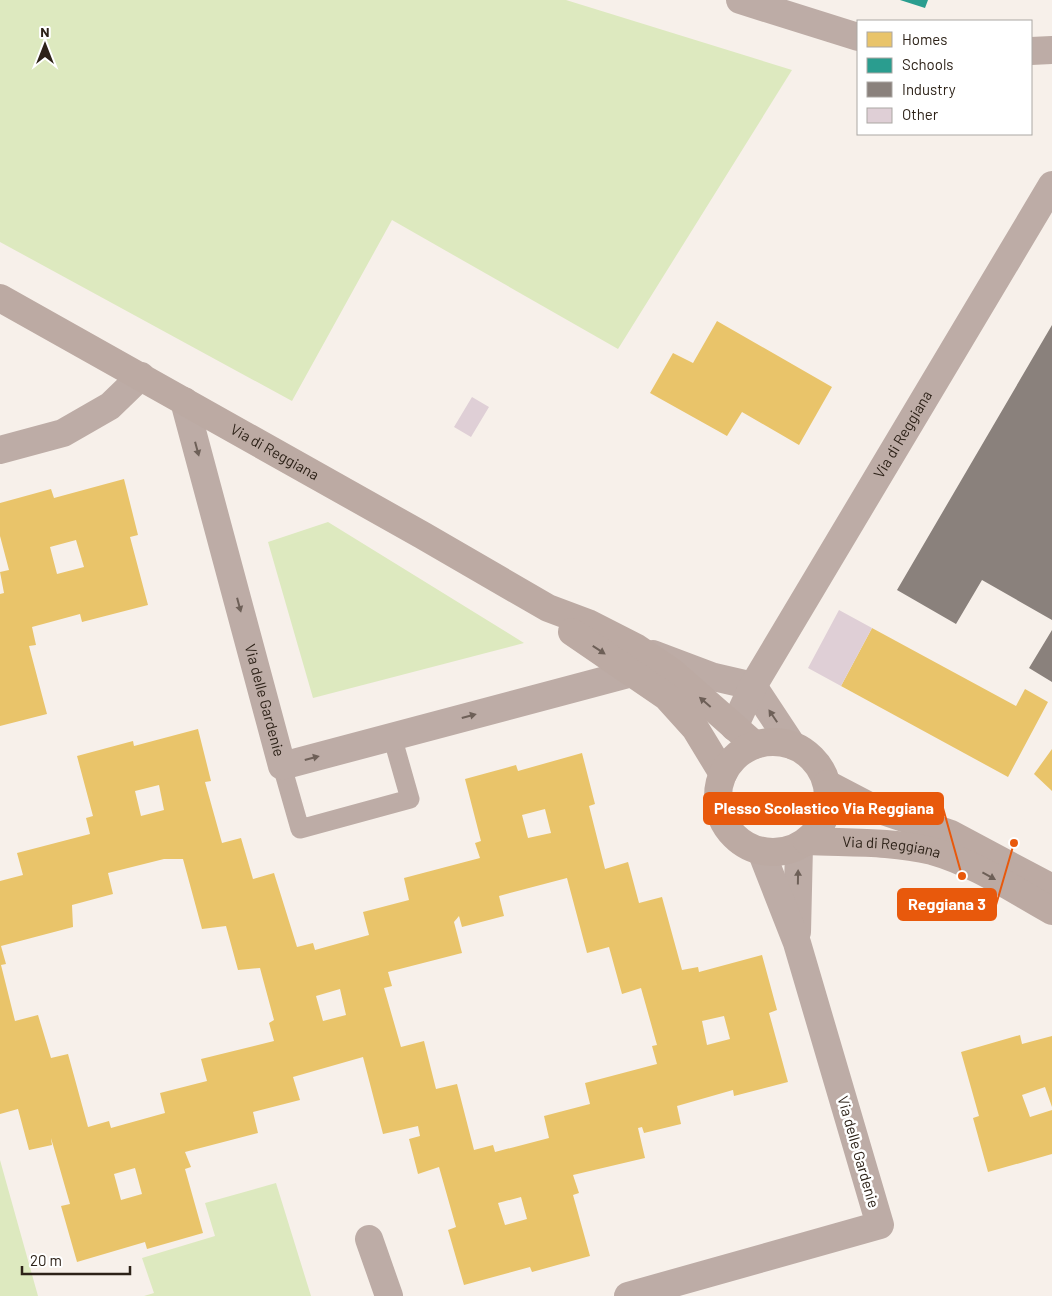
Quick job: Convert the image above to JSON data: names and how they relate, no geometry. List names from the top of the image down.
{
  "streets": {
    "street": ["Via di Reggiana", "Via delle Gardenie"]
  },
  "crossings": [
    ["Via di Reggiana", "Via delle Gardenie"]
  ],
  "places": ["Reggiana 3", "Plesso Scolastico Via Reggiana"],
  "legend": [
    "Homes",
    "Schools",
    "Industry",
    "Other"
  ],
  "scale_bar": "20 m",
  "north": "top"
}
